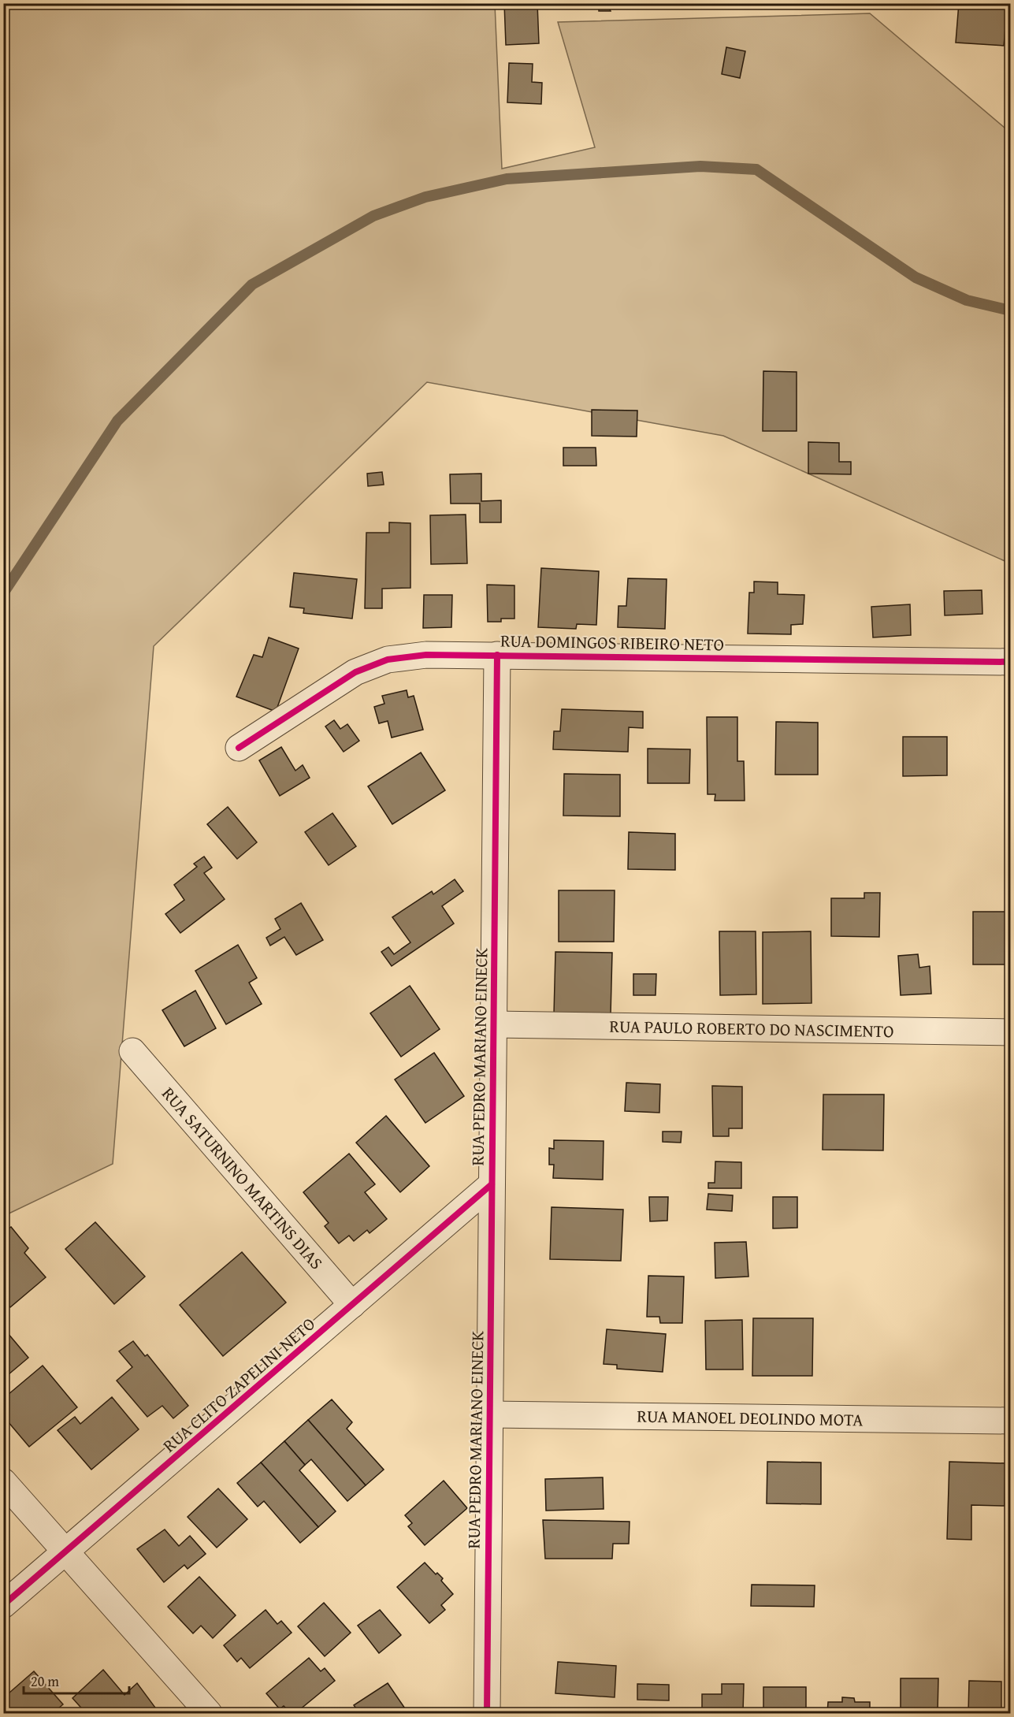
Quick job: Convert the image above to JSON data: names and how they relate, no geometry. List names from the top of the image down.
{
  "streets": {
    "street": [
      "RUA DOMINGOS RIBEIRO NETO",
      "RUA PAULO ROBERTO DO NASCIMENTO",
      "RUA PEDRO MARIANO EINECK",
      "RUA SATURNINO MARTINS DIAS",
      "RUA CLITO ZAPELINI NETO",
      "RUA MANOEL DEOLINDO MOTA"
    ]
  },
  "crossings": [
    ["RUA DOMINGOS RIBEIRO NETO", "RUA PEDRO MARIANO EINECK"],
    ["RUA PAULO ROBERTO DO NASCIMENTO", "RUA PEDRO MARIANO EINECK"],
    ["RUA PEDRO MARIANO EINECK", "RUA CLITO ZAPELINI NETO"],
    ["RUA PEDRO MARIANO EINECK", "RUA MANOEL DEOLINDO MOTA"],
    ["RUA SATURNINO MARTINS DIAS", "RUA CLITO ZAPELINI NETO"]
  ],
  "scale_bar": "20 m"
}
